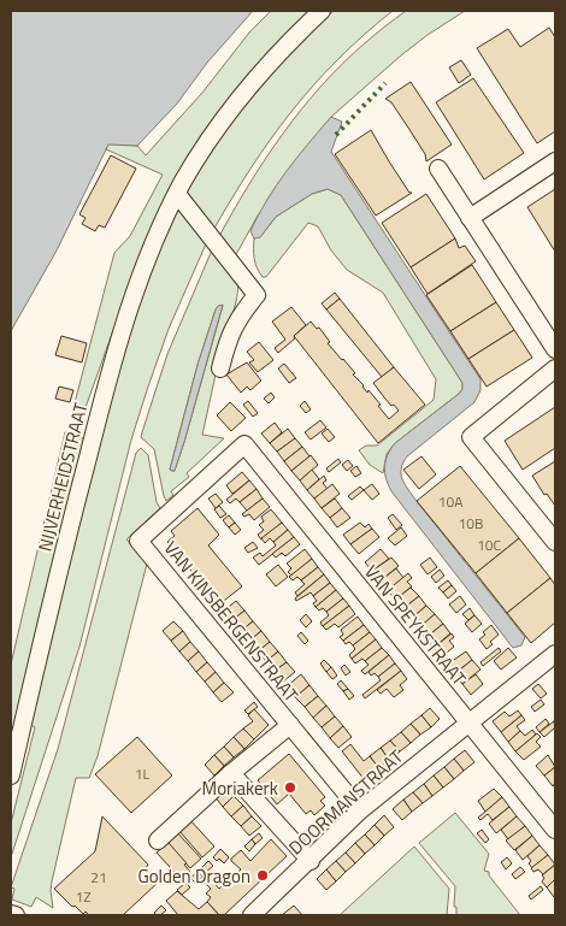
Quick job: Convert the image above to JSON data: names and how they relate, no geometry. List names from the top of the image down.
{
  "streets": {
    "street": [
      "NIJVERHEIDSTRAAT",
      "VAN KINSBERGENSTRAAT",
      "VAN SPEYKSTRAAT",
      "DOORMANSTRAAT"
    ]
  },
  "crossings": [
    ["VAN KINSBERGENSTRAAT", "VAN SPEYKSTRAAT"],
    ["VAN KINSBERGENSTRAAT", "DOORMANSTRAAT"],
    ["VAN SPEYKSTRAAT", "DOORMANSTRAAT"]
  ],
  "places": ["Moriakerk", "Golden Dragon"],
  "house_numbers": [
    "10A",
    "10B",
    "10C",
    "1L",
    "21",
    "1Z"
  ]
}
